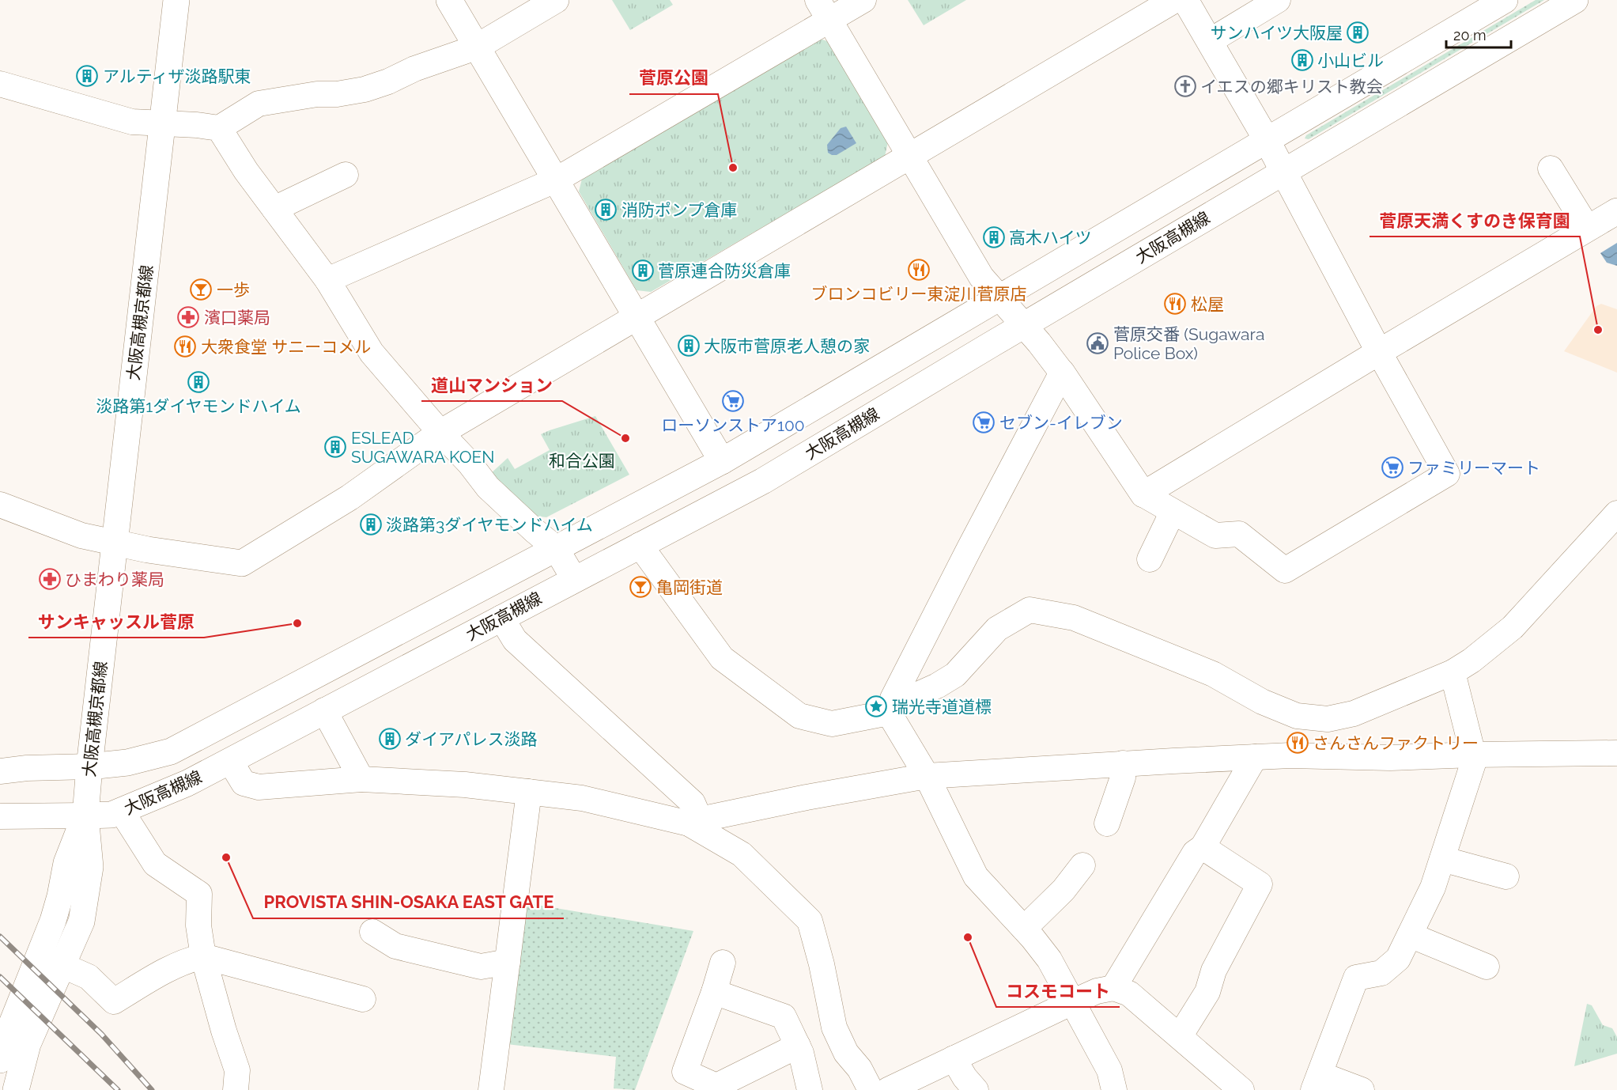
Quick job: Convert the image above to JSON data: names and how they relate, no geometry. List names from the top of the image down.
{
  "streets": {
    "main road": ["大阪高槻線", "大阪高槻京都線"]
  },
  "crossings": [
    ["大阪高槻線", "大阪高槻京都線"]
  ],
  "parks": ["和合公園"],
  "places": {
    "building": [
      "サンハイツ大阪屋",
      "小山ビル",
      "アルティザ淡路駅東",
      "消防ポンプ倉庫",
      "高木ハイツ",
      "菅原連合防災倉庫",
      "大阪市菅原老人憩の家",
      "淡路第1ダイヤモンドハイム",
      "ESLEAD SUGAWARA KOEN",
      "淡路第3ダイヤモンドハイム",
      "ダイアパレス淡路"
    ],
    "church": ["イエスの郷キリスト教会"],
    "other": [
      "菅原公園",
      "菅原天満くすのき保育園",
      "道山マンション",
      "サンキャッスル菅原",
      "PROVISTA SHIN-OSAKA EAST GATE",
      "コスモコート"
    ],
    "restaurant": [
      "ブロンコビリー東淀川菅原店",
      "松屋",
      "大衆食堂 サニーコメル",
      "さんさんファクトリー"
    ],
    "bar": ["一歩", "亀岡街道"],
    "pharmacy": ["濱口薬局", "ひまわり薬局"],
    "public building": ["菅原交番 (Sugawara Police Box)"],
    "supermarket": ["ローソンストア100", "セブン-イレブン", "ファミリーマート"],
    "place": ["瑞光寺道道標"]
  },
  "scale_bar": "20 m"
}
